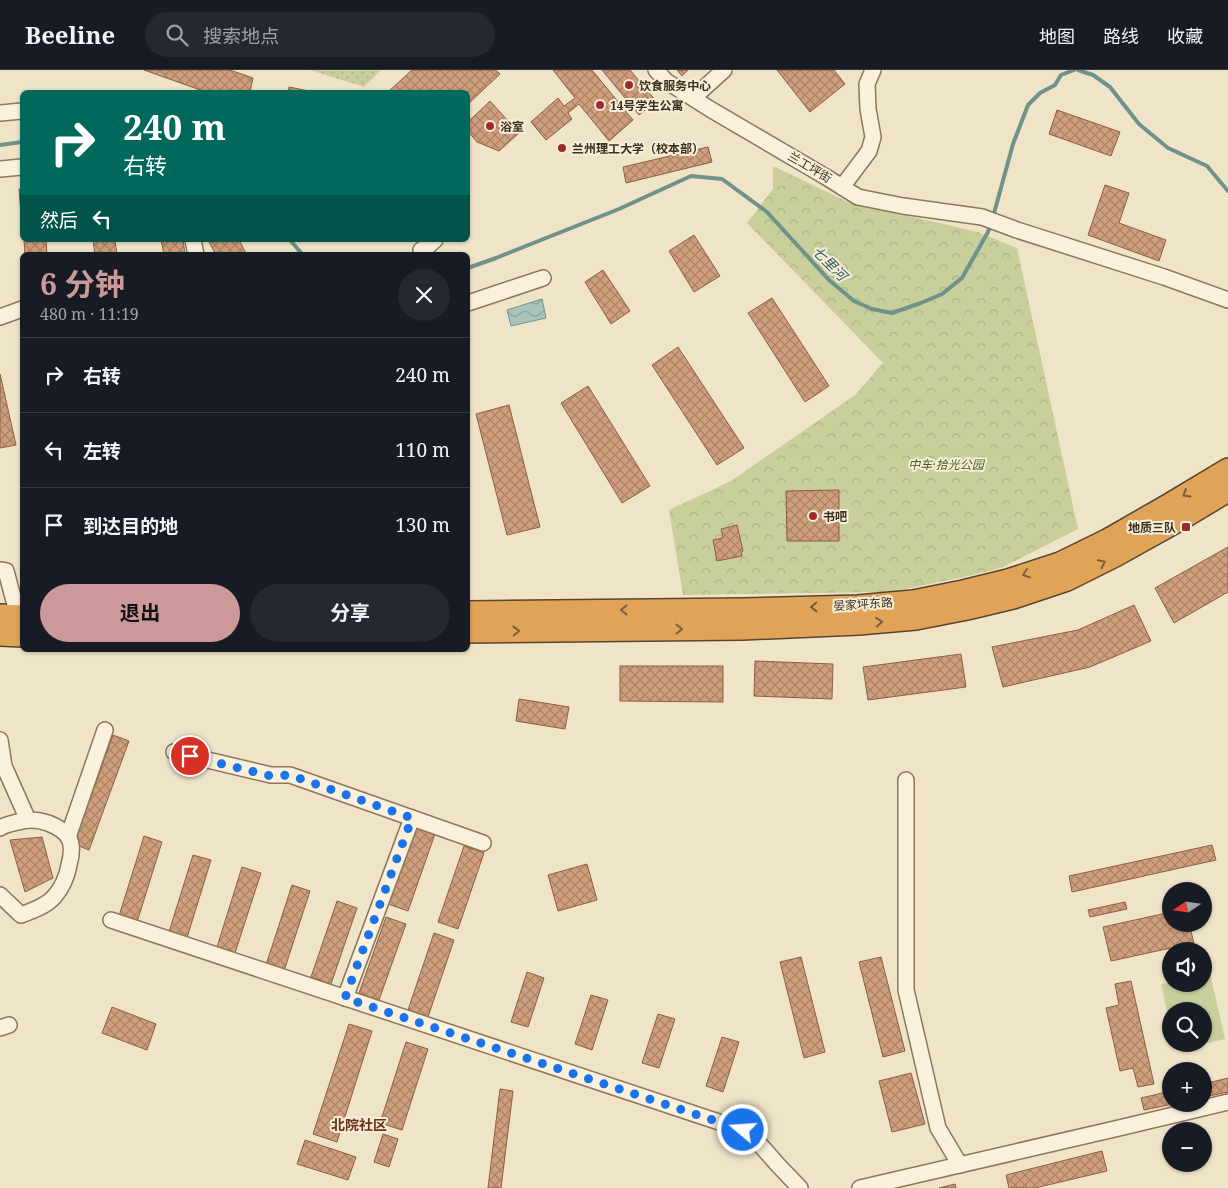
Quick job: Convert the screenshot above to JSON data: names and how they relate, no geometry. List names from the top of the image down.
{
  "streets": {
    "highway": ["晏家坪东路"],
    "street": ["兰工坪街"]
  },
  "districts": ["北院社区"],
  "water": ["七里河"],
  "parks": ["中车·拾光公园"],
  "places": {
    "other": [
      "饮食服务中心",
      "14号学生公寓",
      "浴室",
      "兰州理工大学（校本部）",
      "书吧"
    ],
    "transit": ["地质三队"]
  },
  "north": "left",
  "page": {
    "header": "Beeline",
    "search": "搜索地点",
    "nav": ["地图", "路线", "收藏"],
    "turn": ["240 m", "右转"],
    "then": "然后",
    "heading": ["6 分钟", "480 m · 11:19"],
    "list": [
      {
        "name": "右转",
        "value": "240 m"
      },
      {
        "name": "左转",
        "value": "110 m"
      },
      {
        "name": "到达目的地",
        "value": "130 m"
      }
    ],
    "buttons": ["退出", "分享"],
    "map_buttons": ["+", "−"]
  }
}
